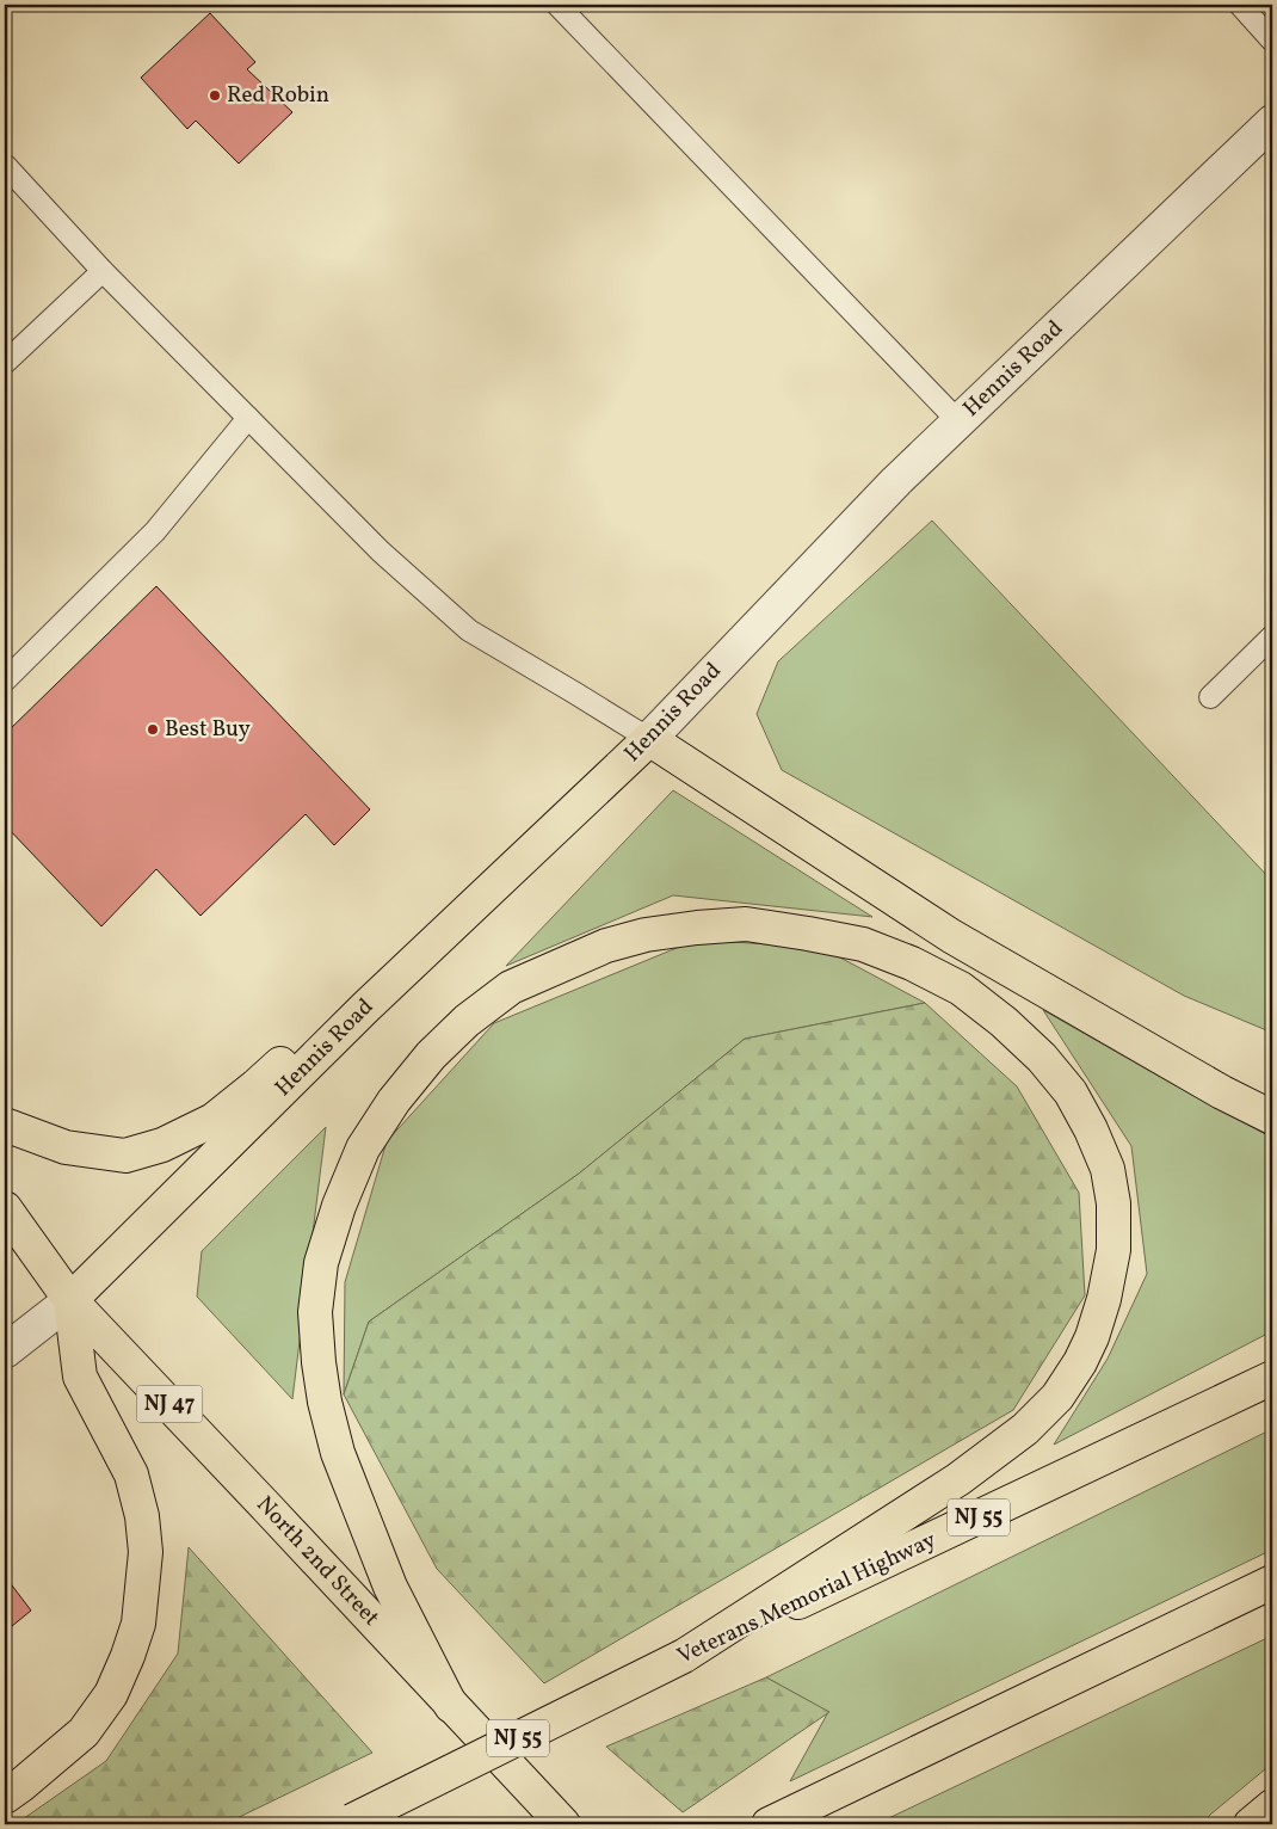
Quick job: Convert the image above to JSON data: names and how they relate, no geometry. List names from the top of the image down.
{
  "streets": {
    "main road": [
      "Hennis Road",
      "NJ 47",
      "NJ 55",
      "North 2nd Street",
      "Veterans Memorial Highway"
    ]
  },
  "crossings": [
    ["Hennis Road", "NJ 47"],
    ["Hennis Road", "North 2nd Street"],
    ["NJ 47", "North 2nd Street"]
  ],
  "places": ["Red Robin", "Best Buy"]
}
